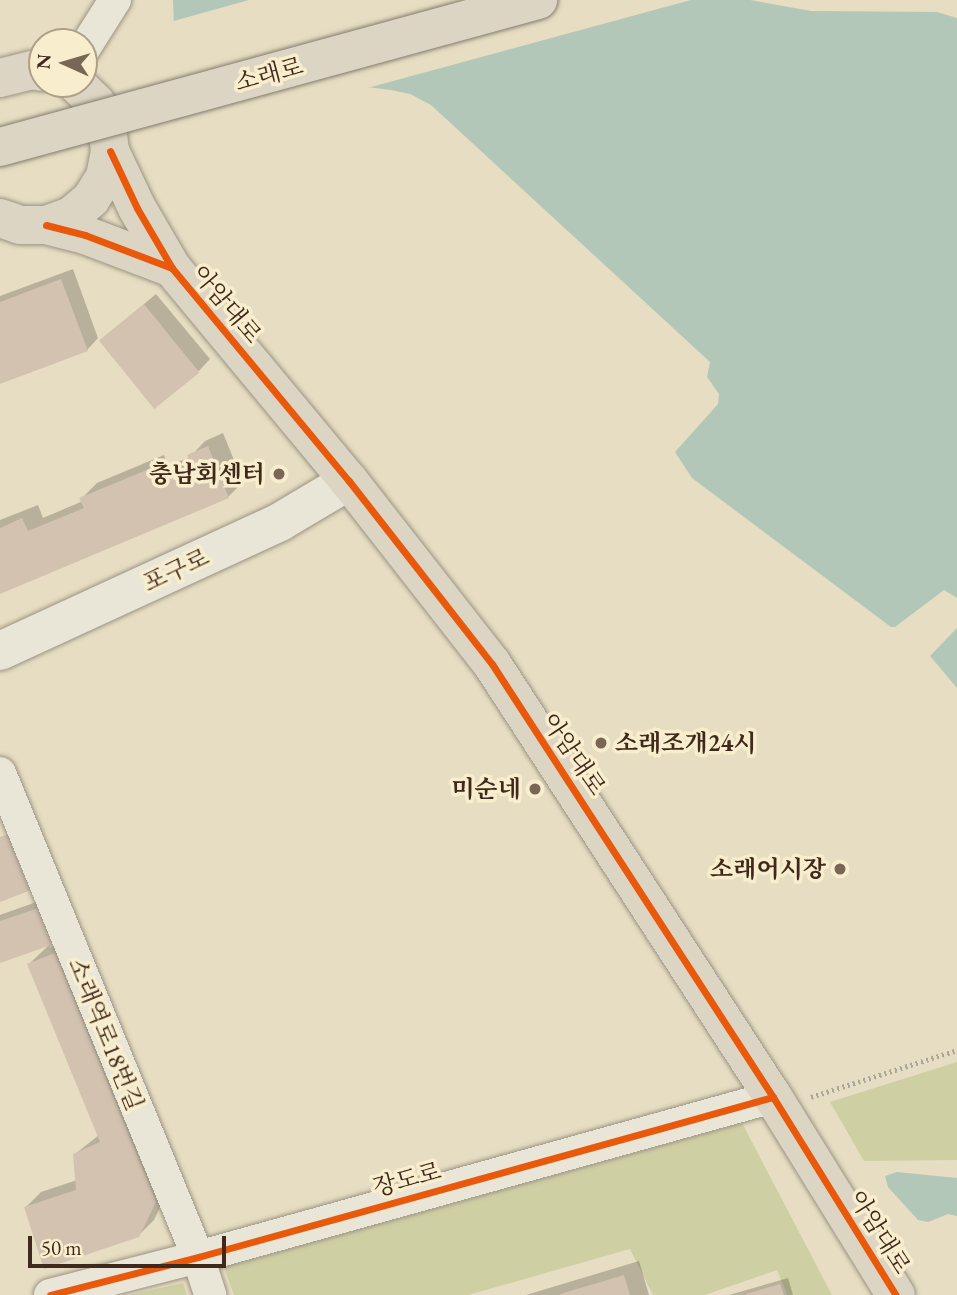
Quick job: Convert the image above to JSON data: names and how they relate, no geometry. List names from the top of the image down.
{
  "streets": {
    "main road": ["소래로", "아암대로"],
    "street": ["포구로", "소래역로18번길", "장도로"]
  },
  "crossings": [
    ["아암대로", "포구로"],
    ["아암대로", "장도로"],
    ["소래역로18번길", "장도로"]
  ],
  "places": [
    "충남회센터",
    "소래조개24시",
    "미순네",
    "소래어시장"
  ],
  "scale_bar": "50 m",
  "north": "left"
}
